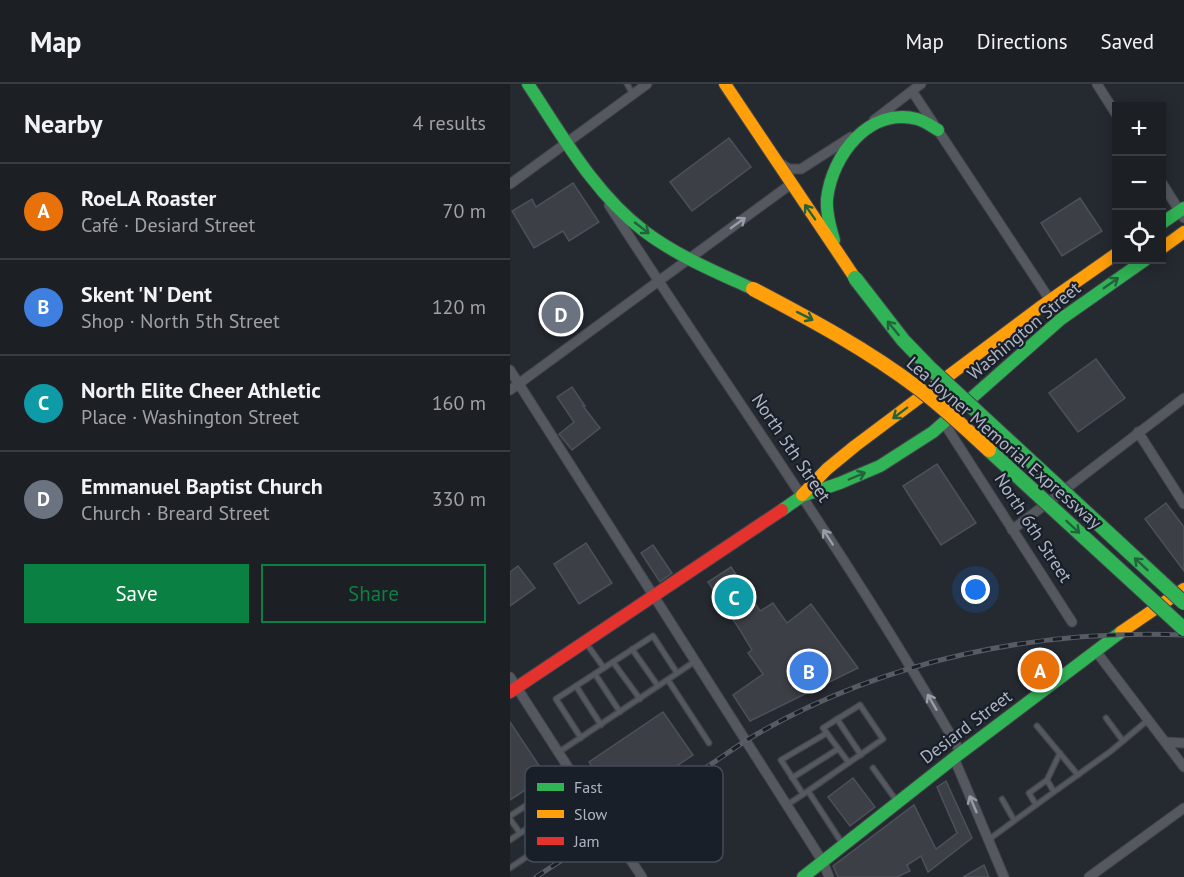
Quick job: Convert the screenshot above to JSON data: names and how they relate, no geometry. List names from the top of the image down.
{
  "streets": {
    "main road": [
      "Washington Street",
      "Lea Joyner Memorial Expressway",
      "North 5th Street",
      "Desiard Street"
    ],
    "street": ["North 6th Street"]
  },
  "crossings": [
    ["Washington Street", "North 5th Street"],
    ["Washington Street", "North 6th Street"],
    ["Lea Joyner Memorial Expressway", "North 5th Street"],
    ["North 5th Street", "Desiard Street"]
  ],
  "legend": ["Fast", "Slow", "Jam"],
  "page": {
    "header": "Map",
    "nav": ["Map", "Directions", "Saved"],
    "heading": ["Nearby", "4 results"],
    "map_buttons": ["+", "−"],
    "list": [
      {
        "mark": "A",
        "name": "RoeLA Roaster",
        "note": "Café · Desiard Street",
        "value": "70 m"
      },
      {
        "mark": "B",
        "name": "Skent 'N' Dent",
        "note": "Shop · North 5th Street",
        "value": "120 m"
      },
      {
        "mark": "C",
        "name": "North Elite Cheer Athletic",
        "note": "Place · Washington Street",
        "value": "160 m"
      },
      {
        "mark": "D",
        "name": "Emmanuel Baptist Church",
        "note": "Church · Breard Street",
        "value": "330 m"
      }
    ],
    "pins": [
      "D",
      "C",
      "A",
      "B"
    ],
    "buttons": ["Save", "Share"]
  }
}
